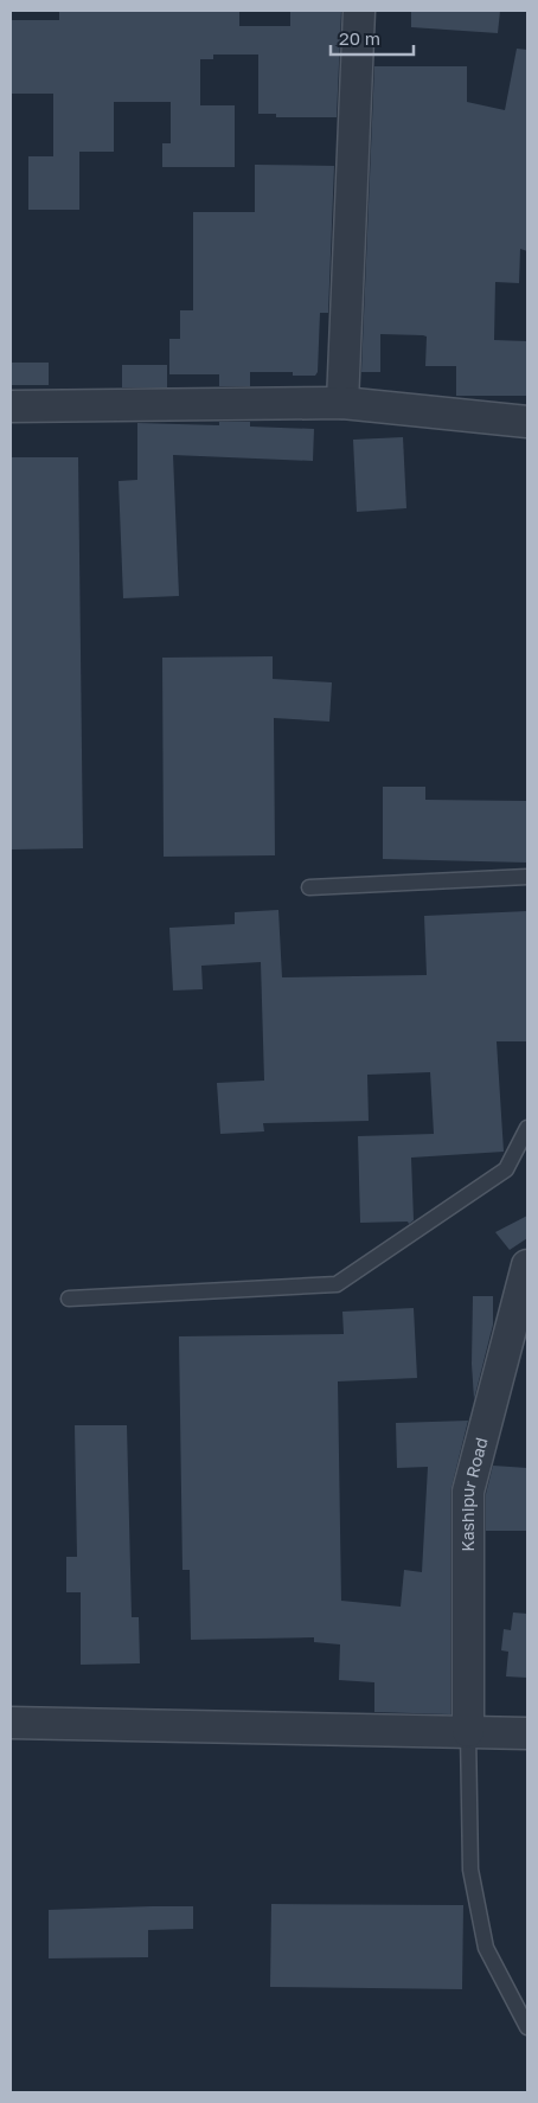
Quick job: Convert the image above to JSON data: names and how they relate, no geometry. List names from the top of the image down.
{
  "streets": {
    "street": ["Kashipur Road"]
  },
  "scale_bar": "20 m"
}
